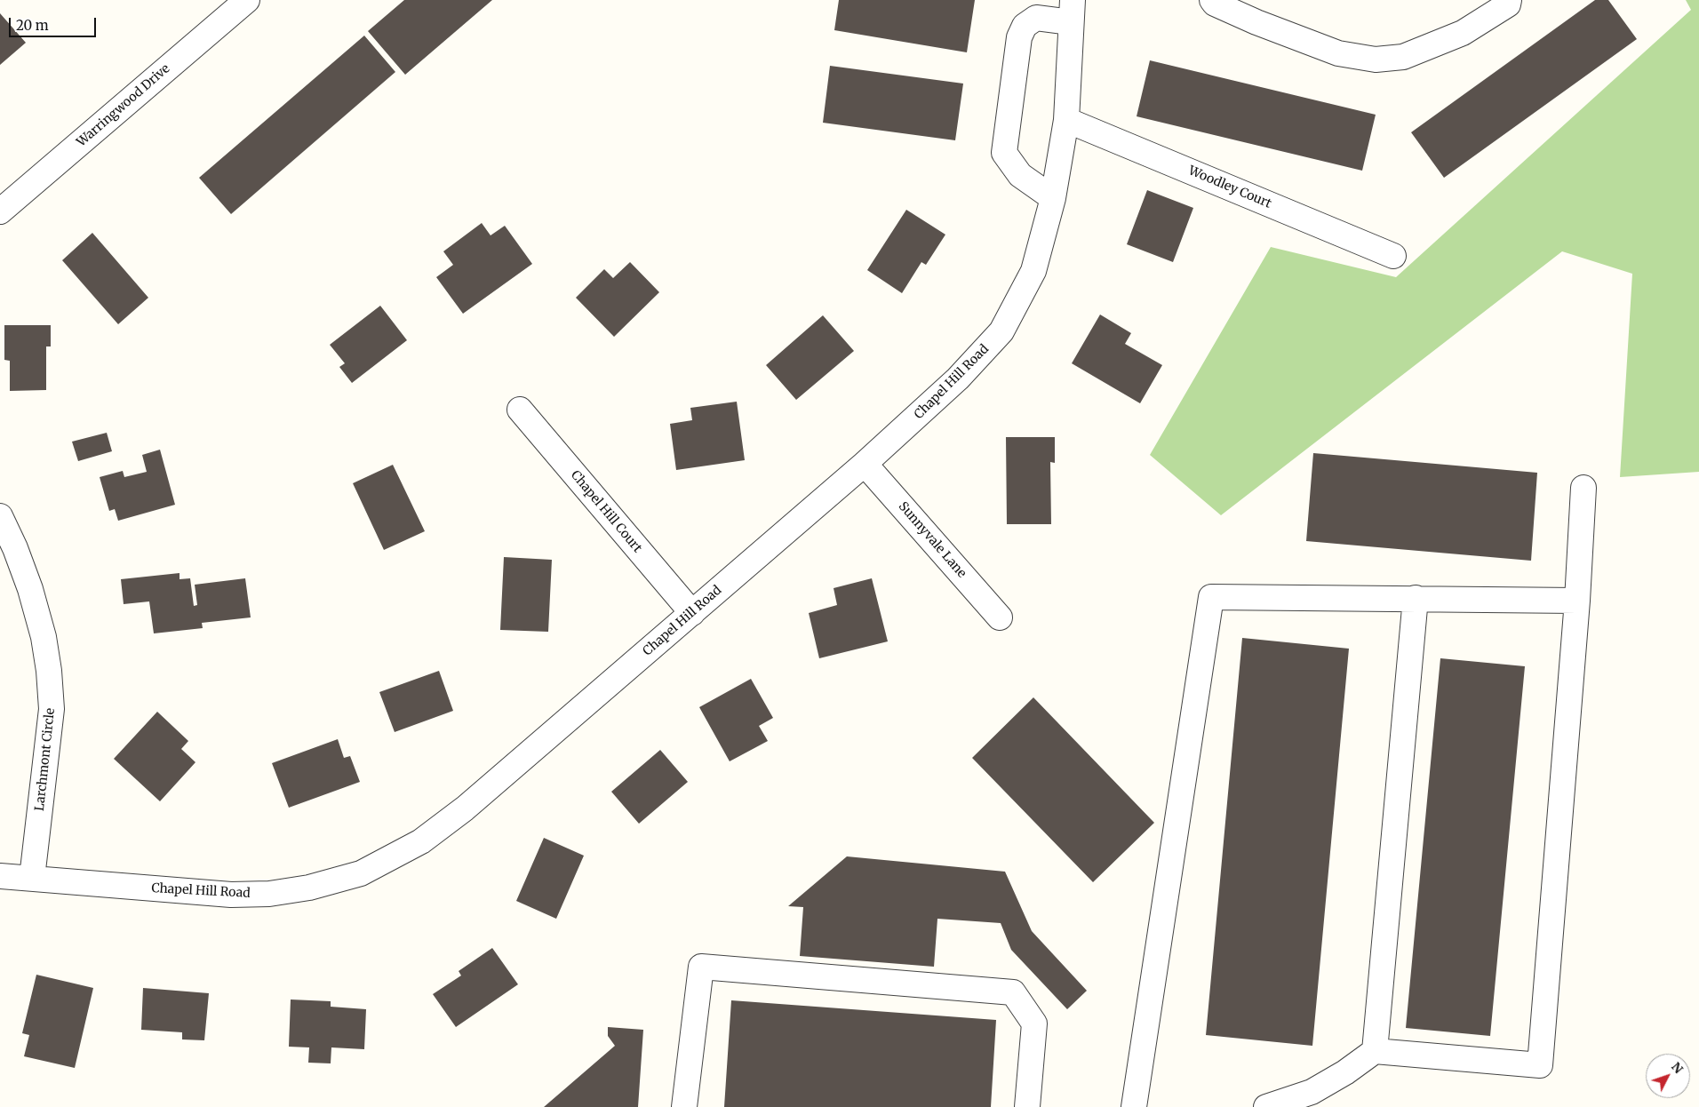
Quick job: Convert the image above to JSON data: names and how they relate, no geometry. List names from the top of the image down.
{
  "streets": {
    "street": [
      "Warringwood Drive",
      "Woodley Court",
      "Chapel Hill Road",
      "Chapel Hill Court",
      "Sunnyvale Lane",
      "Larchmont Circle"
    ]
  },
  "crossings": [
    ["Woodley Court", "Chapel Hill Road"],
    ["Chapel Hill Road", "Chapel Hill Court"],
    ["Chapel Hill Road", "Sunnyvale Lane"],
    ["Chapel Hill Road", "Larchmont Circle"]
  ],
  "scale_bar": "20 m",
  "north": "top right"
}
